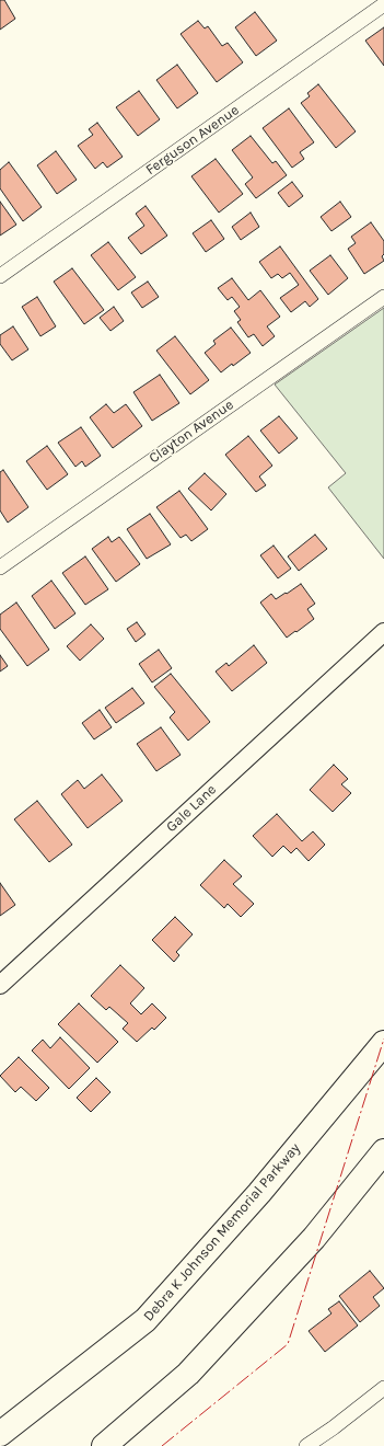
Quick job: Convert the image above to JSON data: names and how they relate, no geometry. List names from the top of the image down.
{
  "streets": {
    "highway": ["Debra K Johnson Memorial Parkway"],
    "street": ["Ferguson Avenue", "Clayton Avenue", "Gale Lane"]
  }
}
